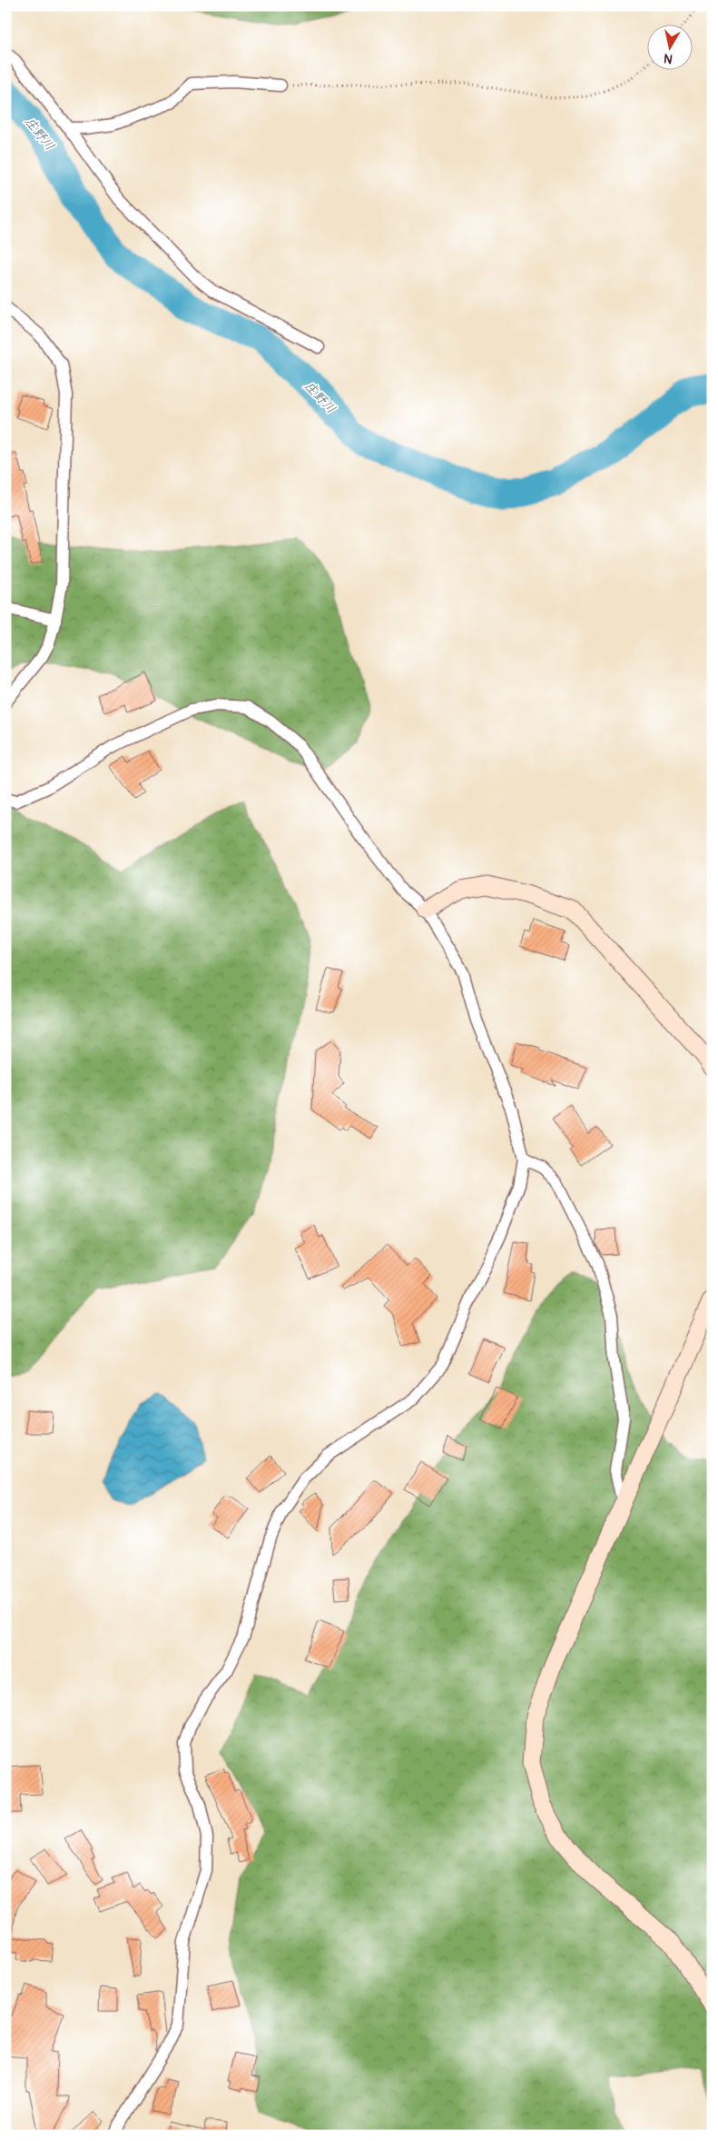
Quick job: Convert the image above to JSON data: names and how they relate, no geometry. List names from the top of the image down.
{
  "water": ["庄野川"],
  "north": "bottom"
}
